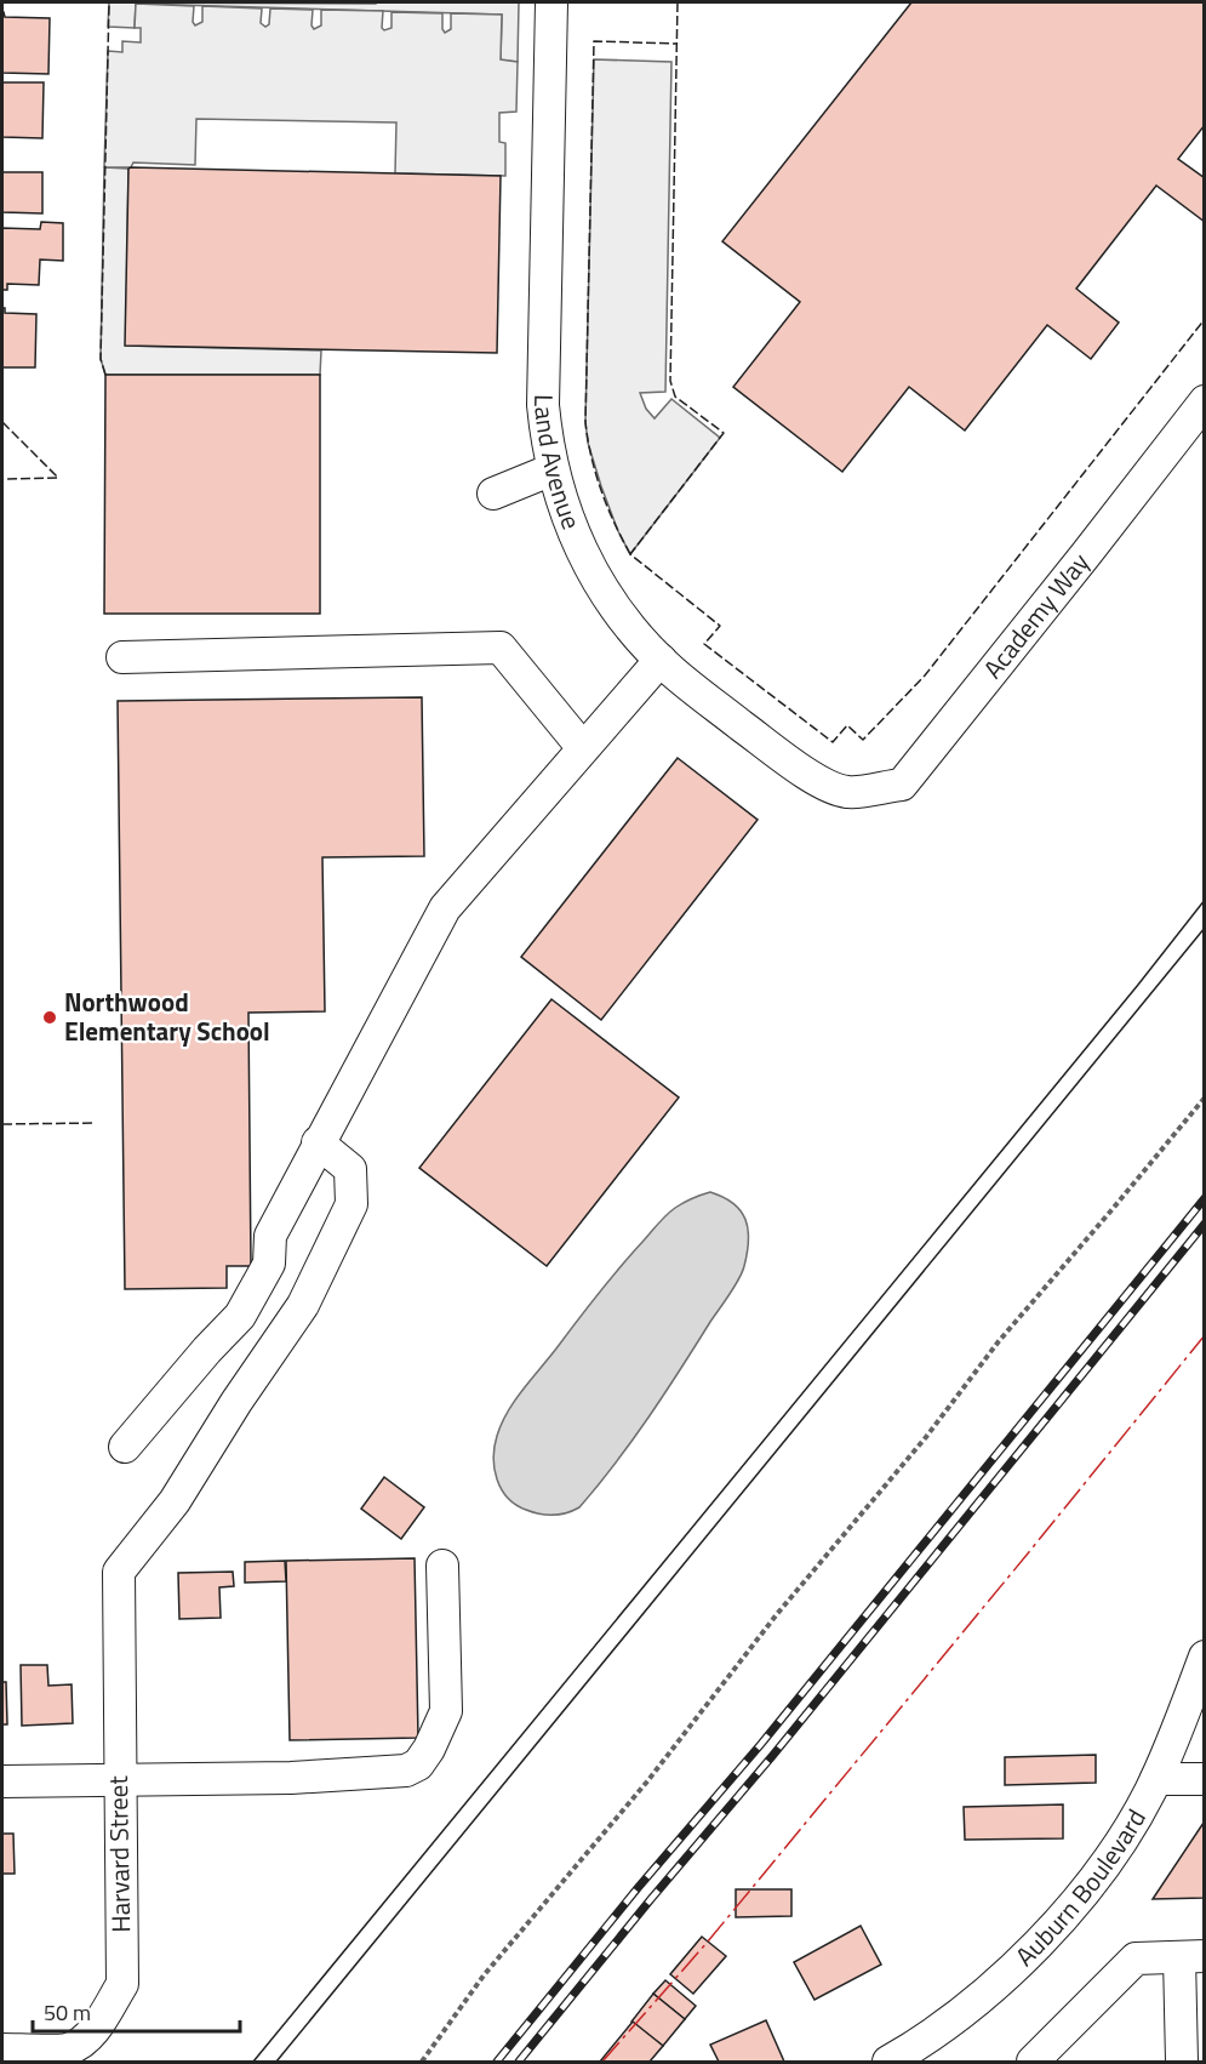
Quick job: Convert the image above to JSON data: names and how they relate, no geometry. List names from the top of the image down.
{
  "streets": {
    "street": [
      "Land Avenue",
      "Academy Way",
      "Harvard Street",
      "Auburn Boulevard"
    ]
  },
  "crossings": [
    ["Land Avenue", "Academy Way"]
  ],
  "places": ["Northwood Elementary School"],
  "scale_bar": "50 m"
}
